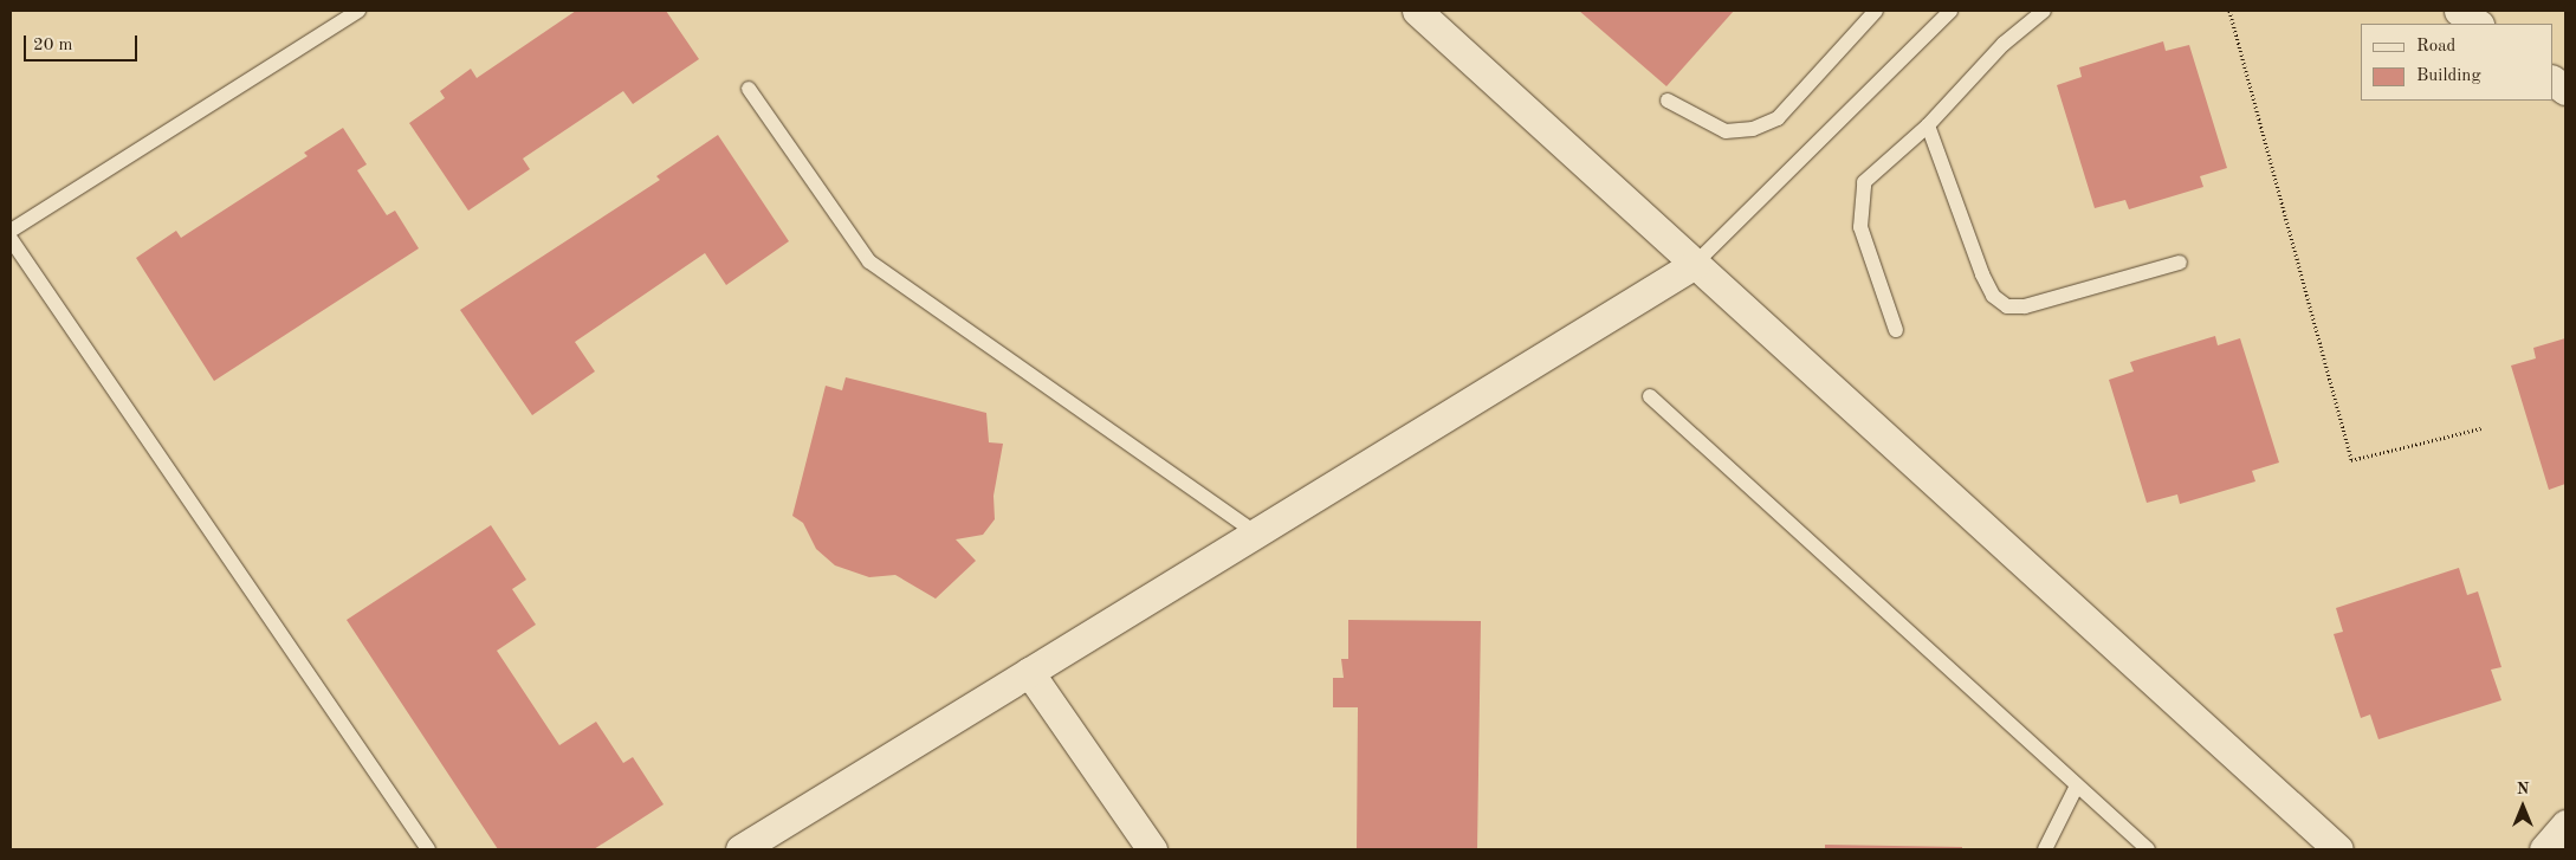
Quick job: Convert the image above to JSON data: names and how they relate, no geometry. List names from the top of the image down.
{
  "legend": ["Road", "Building"],
  "scale_bar": "20 m",
  "north": "top"
}
